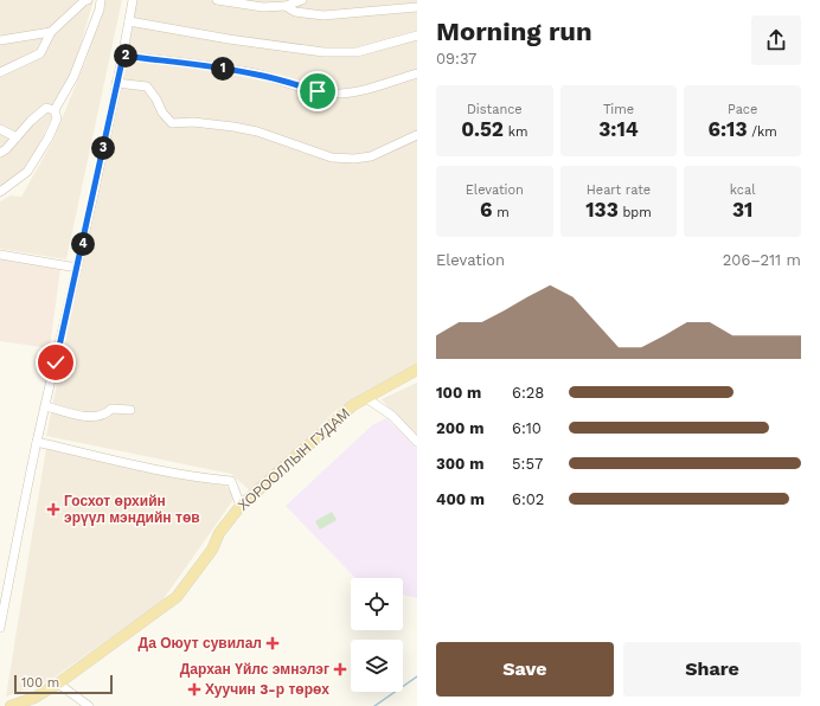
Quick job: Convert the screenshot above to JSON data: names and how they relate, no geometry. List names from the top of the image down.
{
  "streets": {
    "main road": ["ХОРООЛЛЫН ГУДАМ"]
  },
  "places": {
    "health": [
      "Госхот өрхийн эрүүл мэндийн төв",
      "Да Оюут сувилал",
      "Дархан Үйлс эмнэлэг",
      "Хуучин 3-р төрөх"
    ]
  },
  "scale_bar": "100 m",
  "page": {
    "heading": ["Morning run", "09:37"],
    "pins": [
      "2",
      "1",
      "3",
      "4"
    ],
    "stats": [
      ["Distance", "0.52 km"],
      ["Time", "3:14"],
      ["Pace", "6:13 /km"],
      ["Elevation", "6 m"],
      ["Heart rate", "133 bpm"],
      ["kcal", "31"]
    ],
    "chart": ["Elevation", "206–211 m"],
    "list": [
      {
        "name": "100 m",
        "note": "6:28"
      },
      {
        "name": "200 m",
        "note": "6:10"
      },
      {
        "name": "300 m",
        "note": "5:57"
      },
      {
        "name": "400 m",
        "note": "6:02"
      }
    ],
    "buttons": ["Save", "Share"],
    "scale": "100 m"
  }
}
